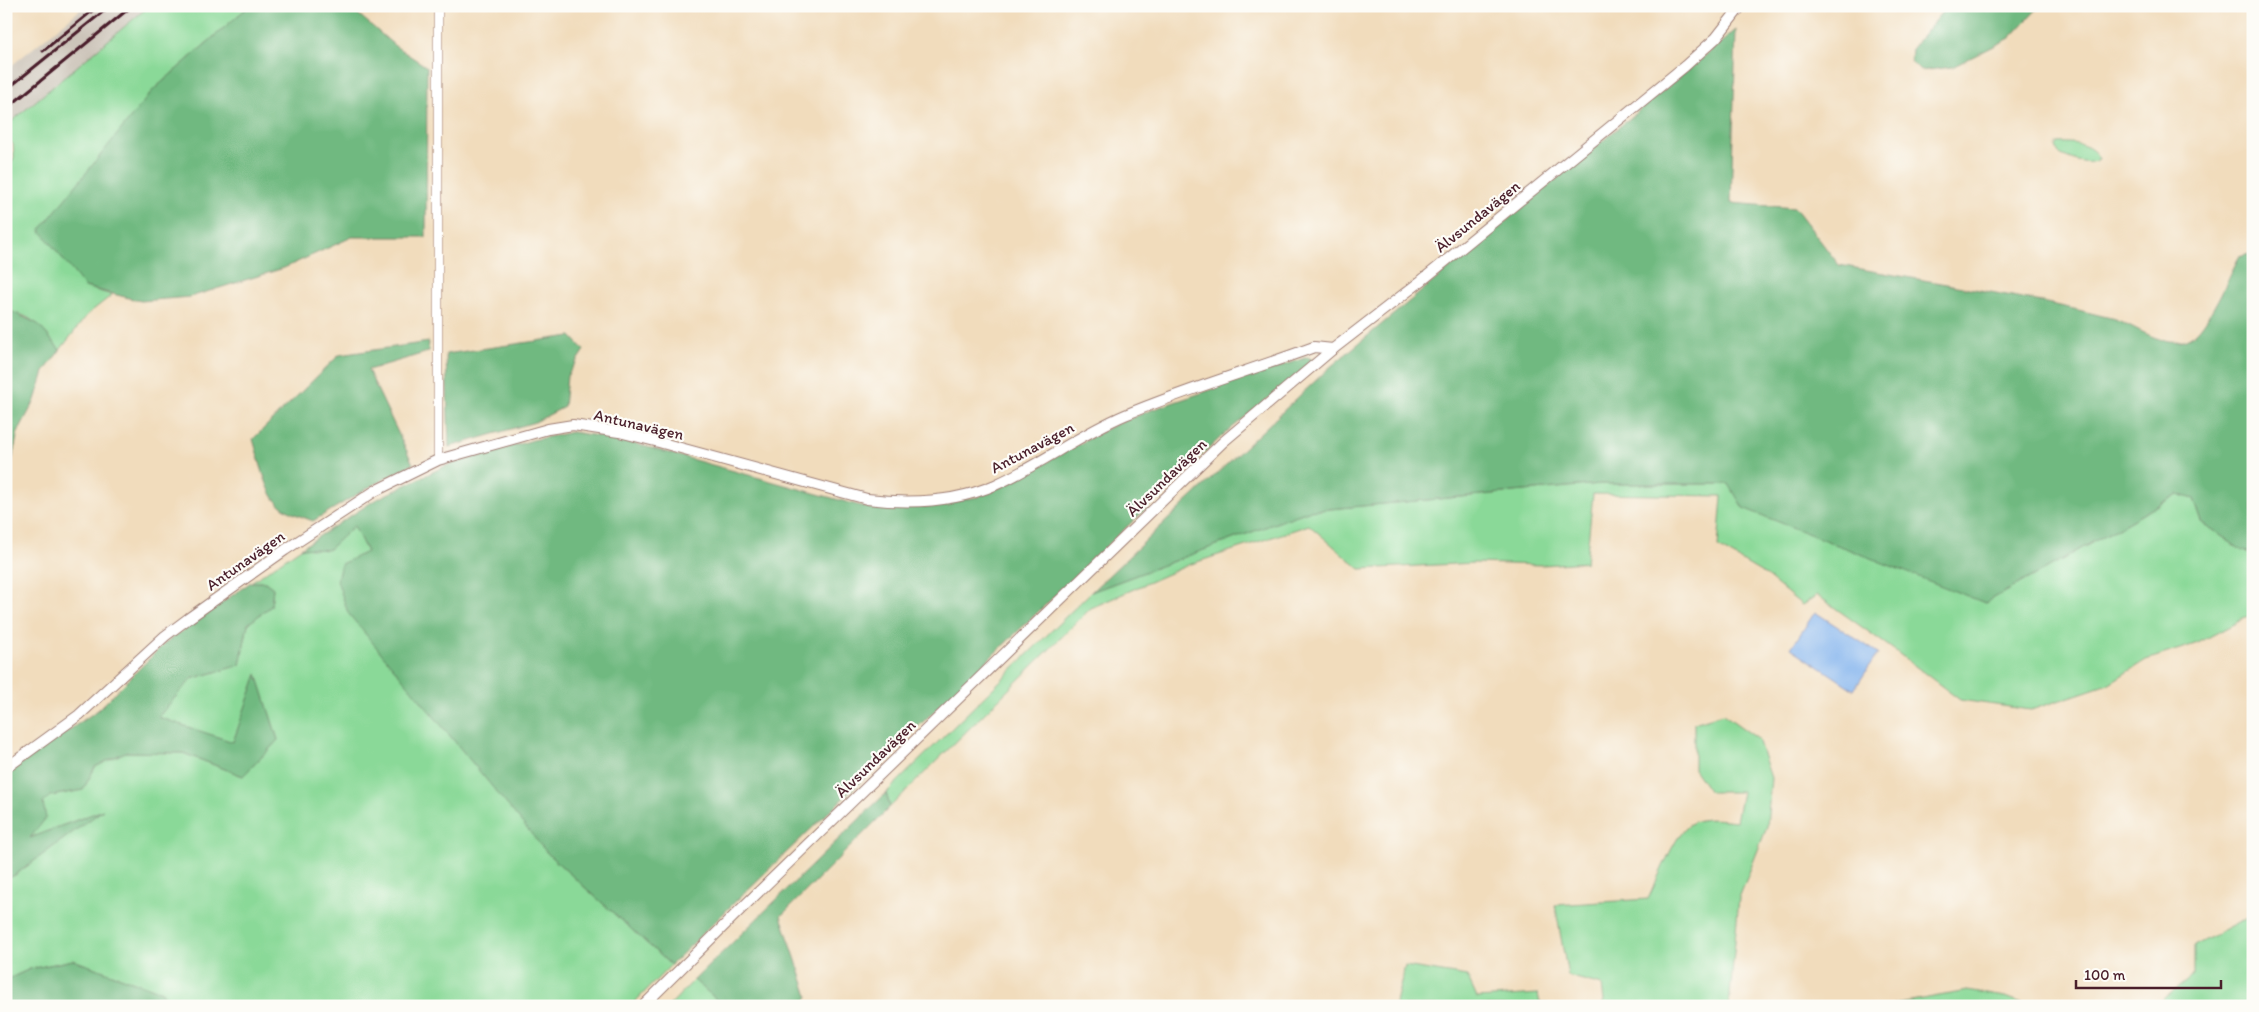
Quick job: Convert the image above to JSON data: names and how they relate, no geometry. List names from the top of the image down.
{
  "streets": {
    "street": ["Älvsundavägen", "Antunavägen"]
  },
  "crossings": [
    ["Älvsundavägen", "Antunavägen"]
  ],
  "scale_bar": "100 m"
}
